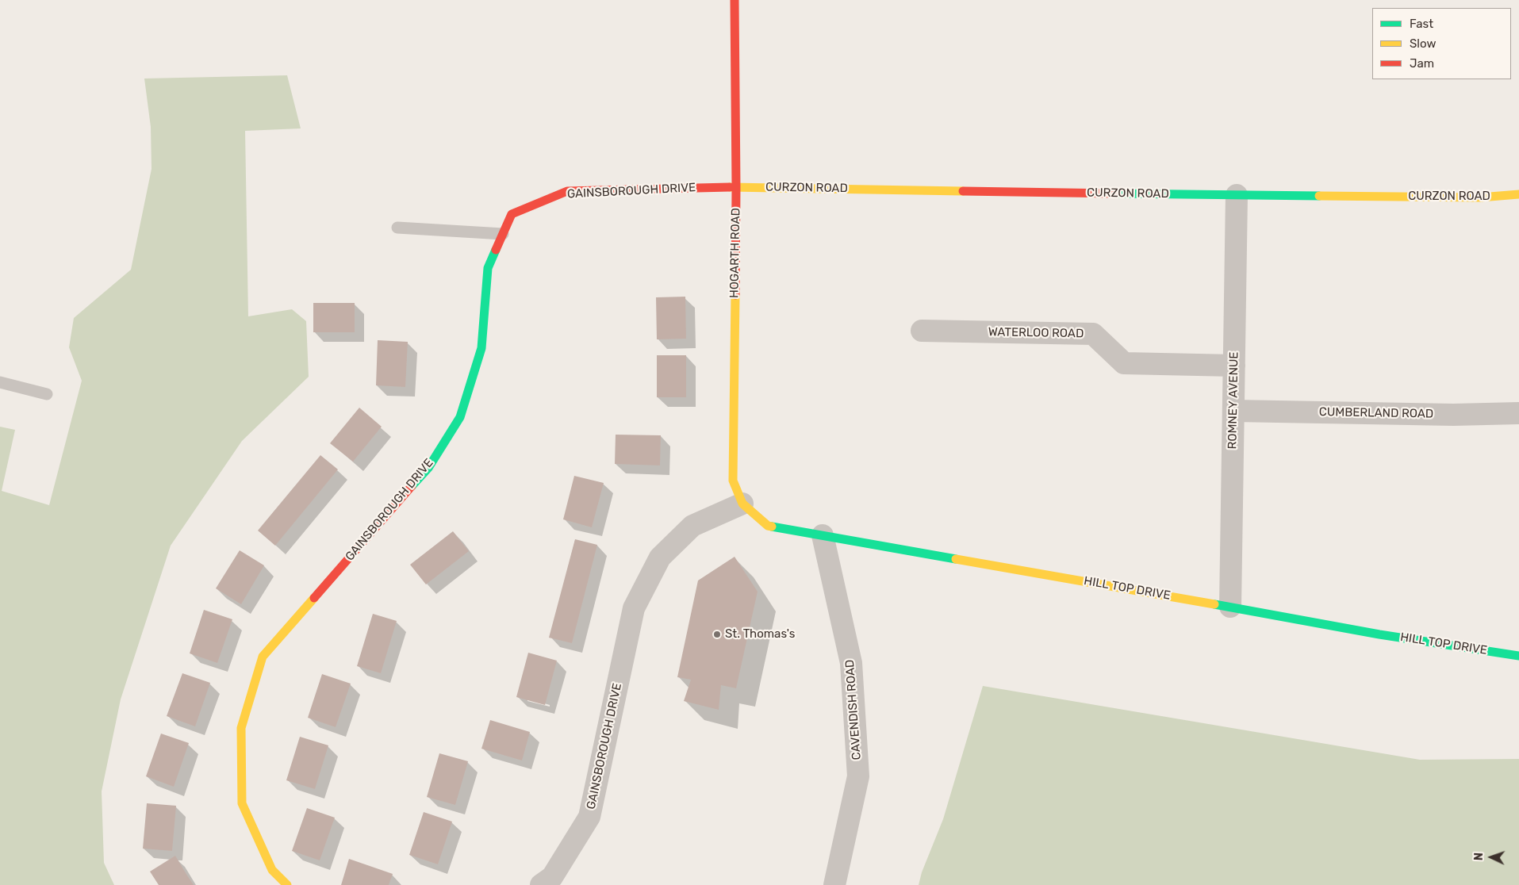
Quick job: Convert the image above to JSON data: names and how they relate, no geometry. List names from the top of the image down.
{
  "streets": {
    "street": [
      "CURZON ROAD",
      "GAINSBOROUGH DRIVE",
      "HOGARTH ROAD",
      "WATERLOO ROAD",
      "ROMNEY AVENUE",
      "CUMBERLAND ROAD",
      "HILL TOP DRIVE",
      "CAVENDISH ROAD"
    ]
  },
  "crossings": [
    ["CURZON ROAD", "GAINSBOROUGH DRIVE"],
    ["CURZON ROAD", "HOGARTH ROAD"],
    ["CURZON ROAD", "ROMNEY AVENUE"],
    ["GAINSBOROUGH DRIVE", "HOGARTH ROAD"],
    ["GAINSBOROUGH DRIVE", "HILL TOP DRIVE"],
    ["HOGARTH ROAD", "HILL TOP DRIVE"],
    ["WATERLOO ROAD", "ROMNEY AVENUE"],
    ["ROMNEY AVENUE", "CUMBERLAND ROAD"],
    ["ROMNEY AVENUE", "HILL TOP DRIVE"],
    ["HILL TOP DRIVE", "CAVENDISH ROAD"]
  ],
  "places": ["St. Thomas's"],
  "legend": ["Fast", "Slow", "Jam"],
  "north": "left"
}
